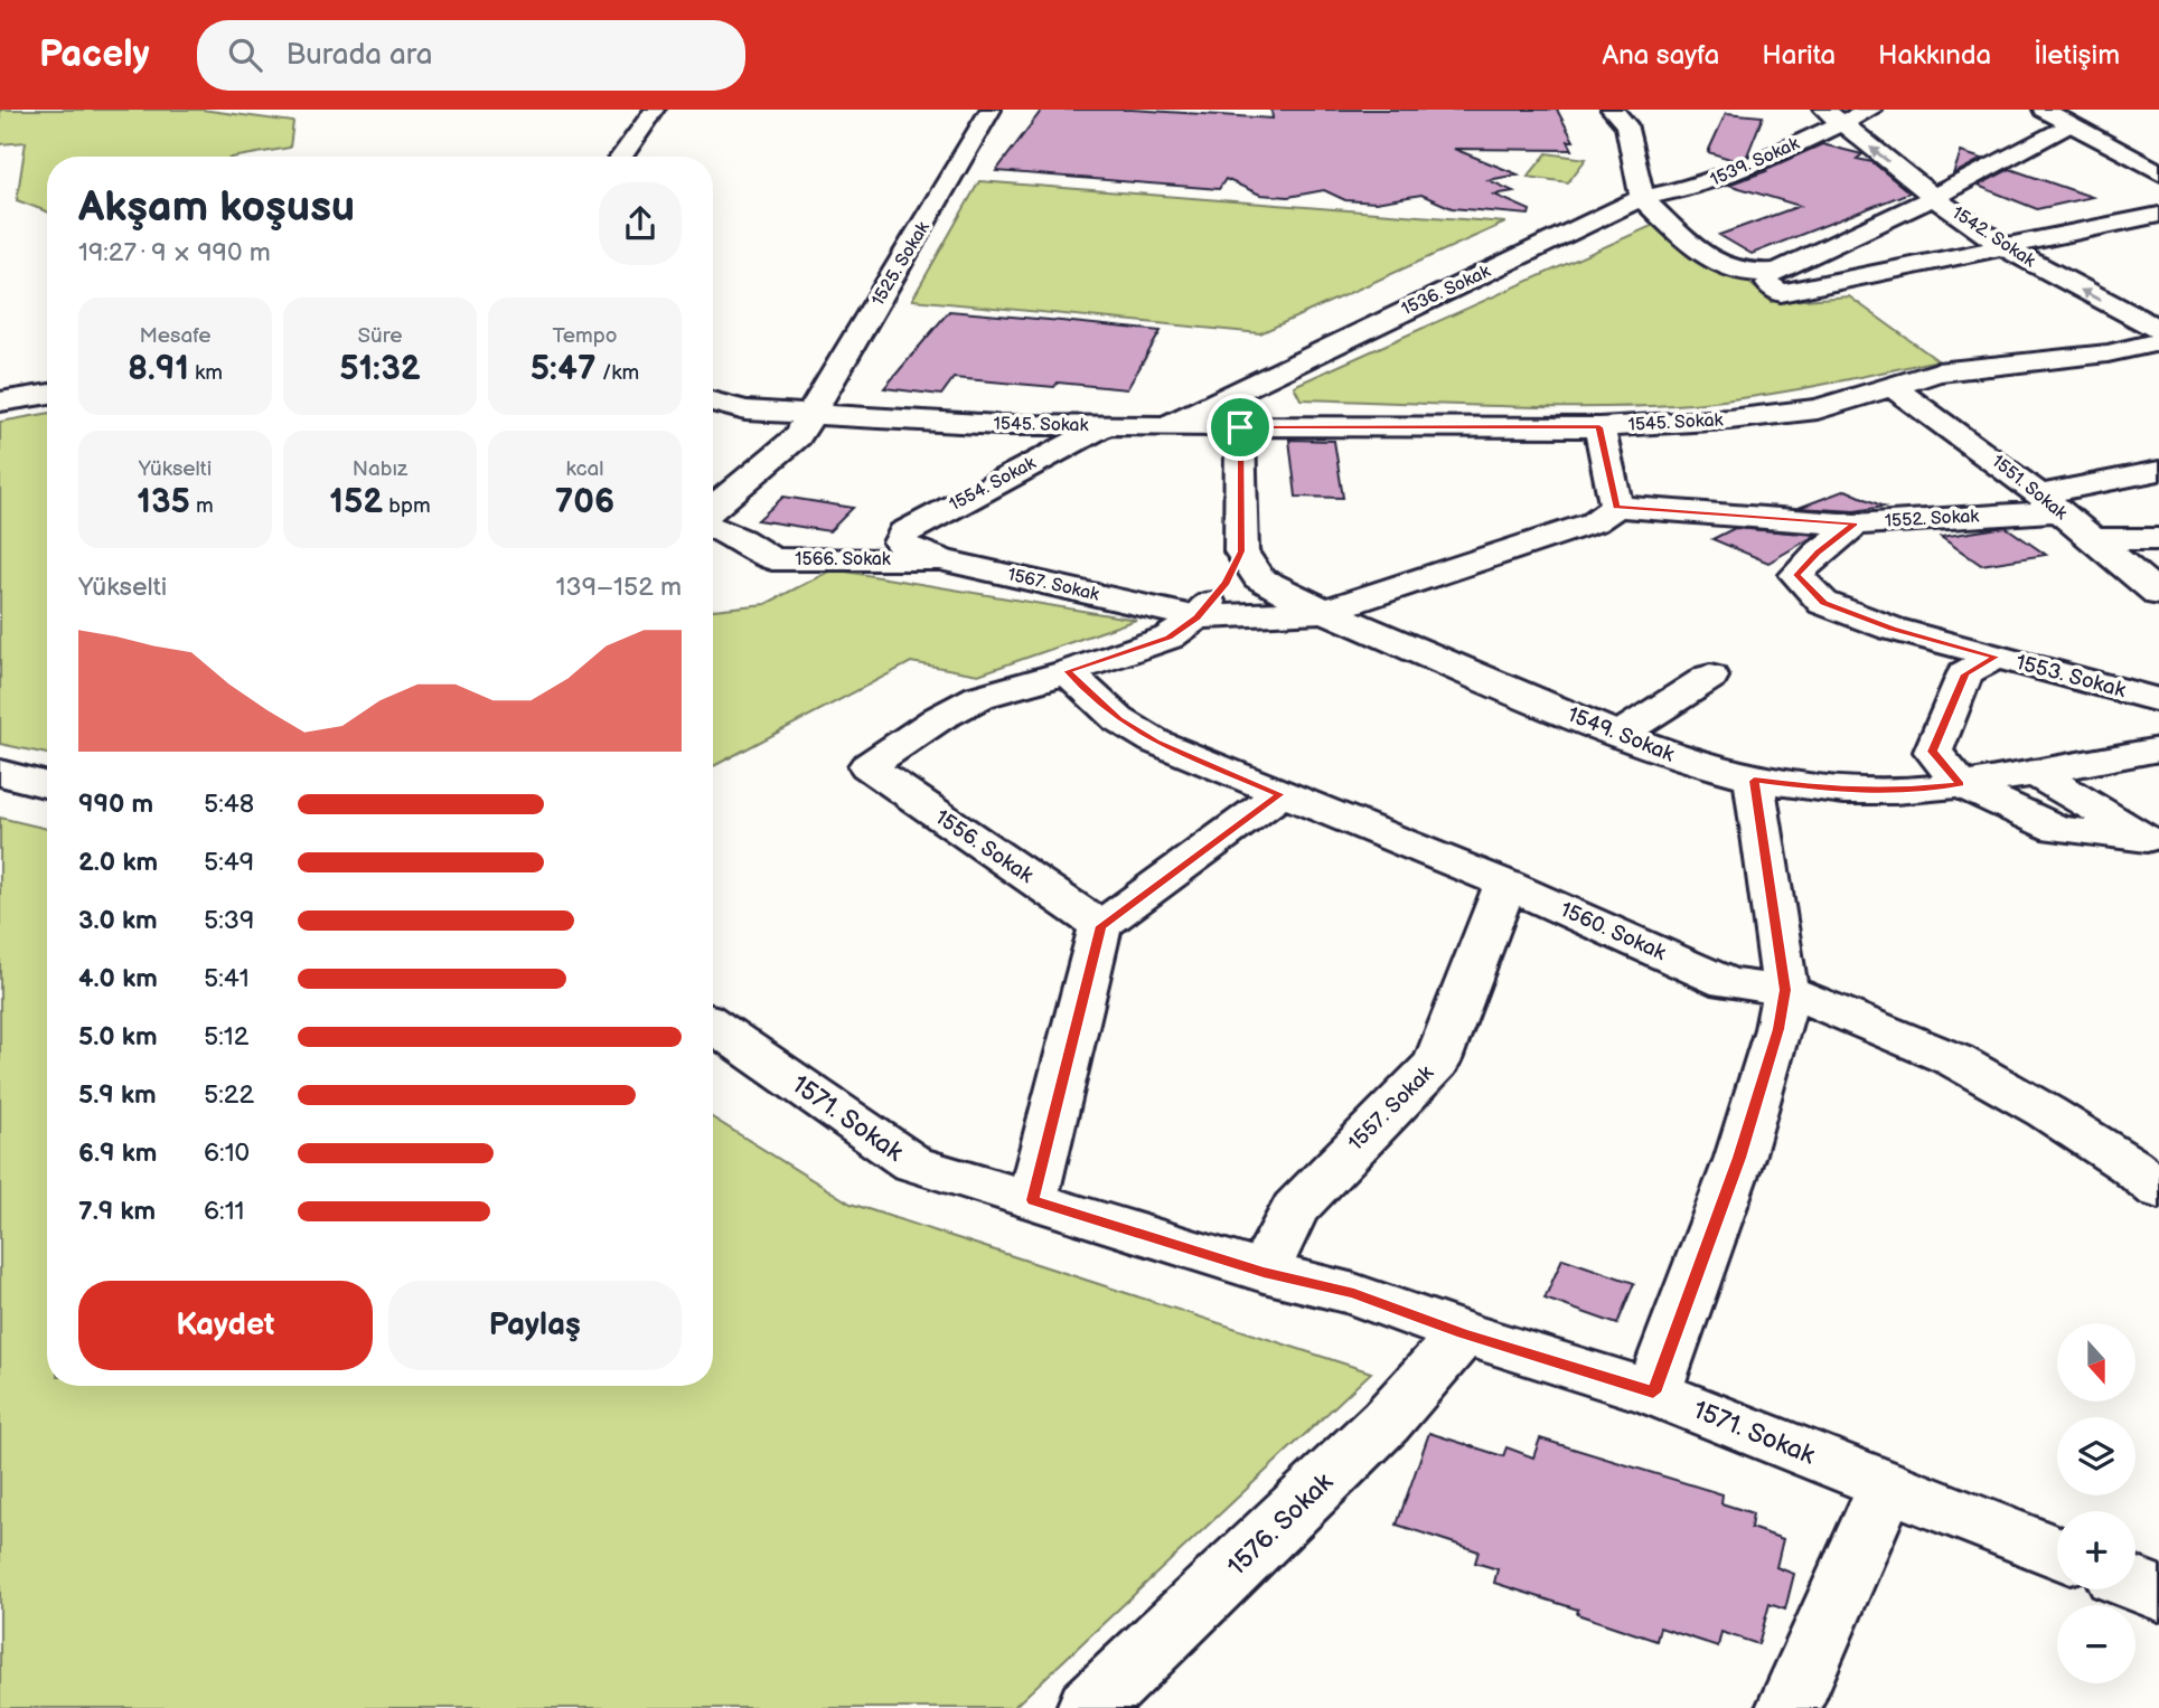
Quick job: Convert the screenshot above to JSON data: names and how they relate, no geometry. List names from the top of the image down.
{
  "streets": {
    "street": [
      "1539. Sokak",
      "1542. Sokak",
      "1525. Sokak",
      "1536. Sokak",
      "1545. Sokak",
      "1554. Sokak",
      "1551. Sokak",
      "1552. Sokak",
      "1566. Sokak",
      "1567. Sokak",
      "1553. Sokak",
      "1549. Sokak",
      "1556. Sokak",
      "1560. Sokak",
      "1557. Sokak",
      "1571. Sokak",
      "1576. Sokak"
    ]
  },
  "crossings": [
    ["1539. Sokak", "1542. Sokak"],
    ["1539. Sokak", "1536. Sokak"],
    ["1525. Sokak", "1545. Sokak"],
    ["1536. Sokak", "1545. Sokak"],
    ["1545. Sokak", "1554. Sokak"],
    ["1545. Sokak", "1551. Sokak"],
    ["1554. Sokak", "1567. Sokak"],
    ["1551. Sokak", "1552. Sokak"],
    ["1552. Sokak", "1553. Sokak"],
    ["1566. Sokak", "1567. Sokak"],
    ["1556. Sokak", "1560. Sokak"],
    ["1560. Sokak", "1557. Sokak"],
    ["1557. Sokak", "1571. Sokak"],
    ["1571. Sokak", "1576. Sokak"]
  ],
  "north": "bottom",
  "page": {
    "header": "Pacely",
    "search": "Burada ara",
    "nav": [
      "Ana sayfa",
      "Harita",
      "Hakkında",
      "İletişim"
    ],
    "heading": ["Akşam koşusu", "19:27 · 9 × 990 m"],
    "stats": [
      ["Mesafe", "8.91 km"],
      ["Süre", "51:32"],
      ["Tempo", "5:47 /km"],
      ["Yükselti", "135 m"],
      ["Nabız", "152 bpm"],
      ["kcal", "706"]
    ],
    "chart": ["Yükselti", "139–152 m"],
    "list": [
      {
        "name": "990 m",
        "note": "5:48"
      },
      {
        "name": "2.0 km",
        "note": "5:49"
      },
      {
        "name": "3.0 km",
        "note": "5:39"
      },
      {
        "name": "4.0 km",
        "note": "5:41"
      },
      {
        "name": "5.0 km",
        "note": "5:12"
      },
      {
        "name": "5.9 km",
        "note": "5:22"
      },
      {
        "name": "6.9 km",
        "note": "6:10"
      },
      {
        "name": "7.9 km",
        "note": "6:11"
      }
    ],
    "buttons": ["Kaydet", "Paylaş"],
    "map_buttons": ["+", "−"]
  }
}
